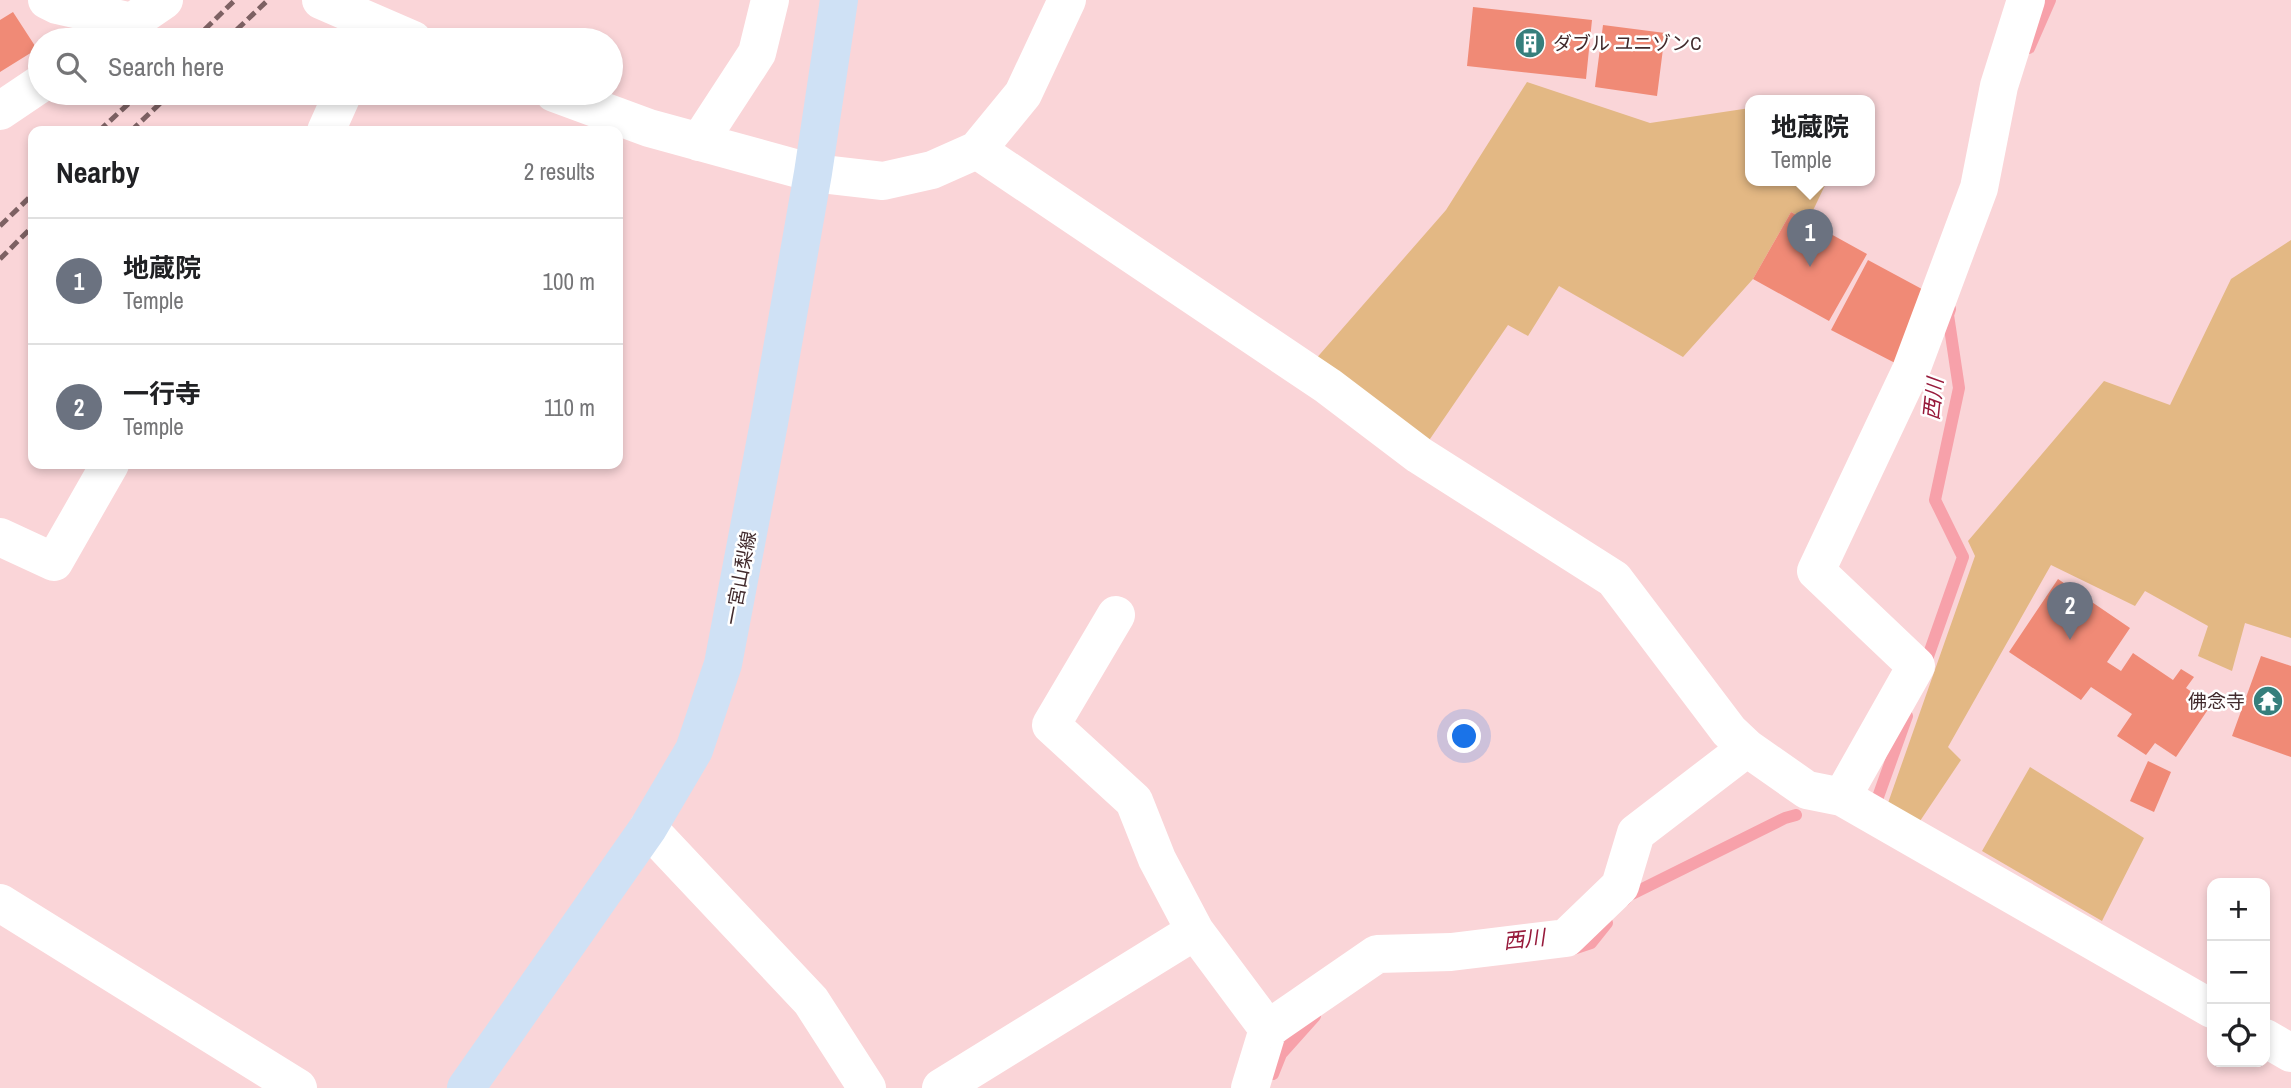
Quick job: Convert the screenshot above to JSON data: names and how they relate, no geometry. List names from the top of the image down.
{
  "streets": {
    "main road": ["一宮山梨線"]
  },
  "water": ["西川"],
  "places": {
    "building": ["ダブル ユニゾンC"],
    "temple": ["佛念寺"]
  },
  "page": {
    "search": "Search here",
    "popup": ["地蔵院", "Temple"],
    "heading": ["Nearby", "2 results"],
    "pins": ["1", "2"],
    "list": [
      {
        "mark": "1",
        "name": "地蔵院",
        "note": "Temple",
        "value": "100 m"
      },
      {
        "mark": "2",
        "name": "一行寺",
        "note": "Temple",
        "value": "110 m"
      }
    ],
    "map_buttons": ["+", "−"]
  }
}
